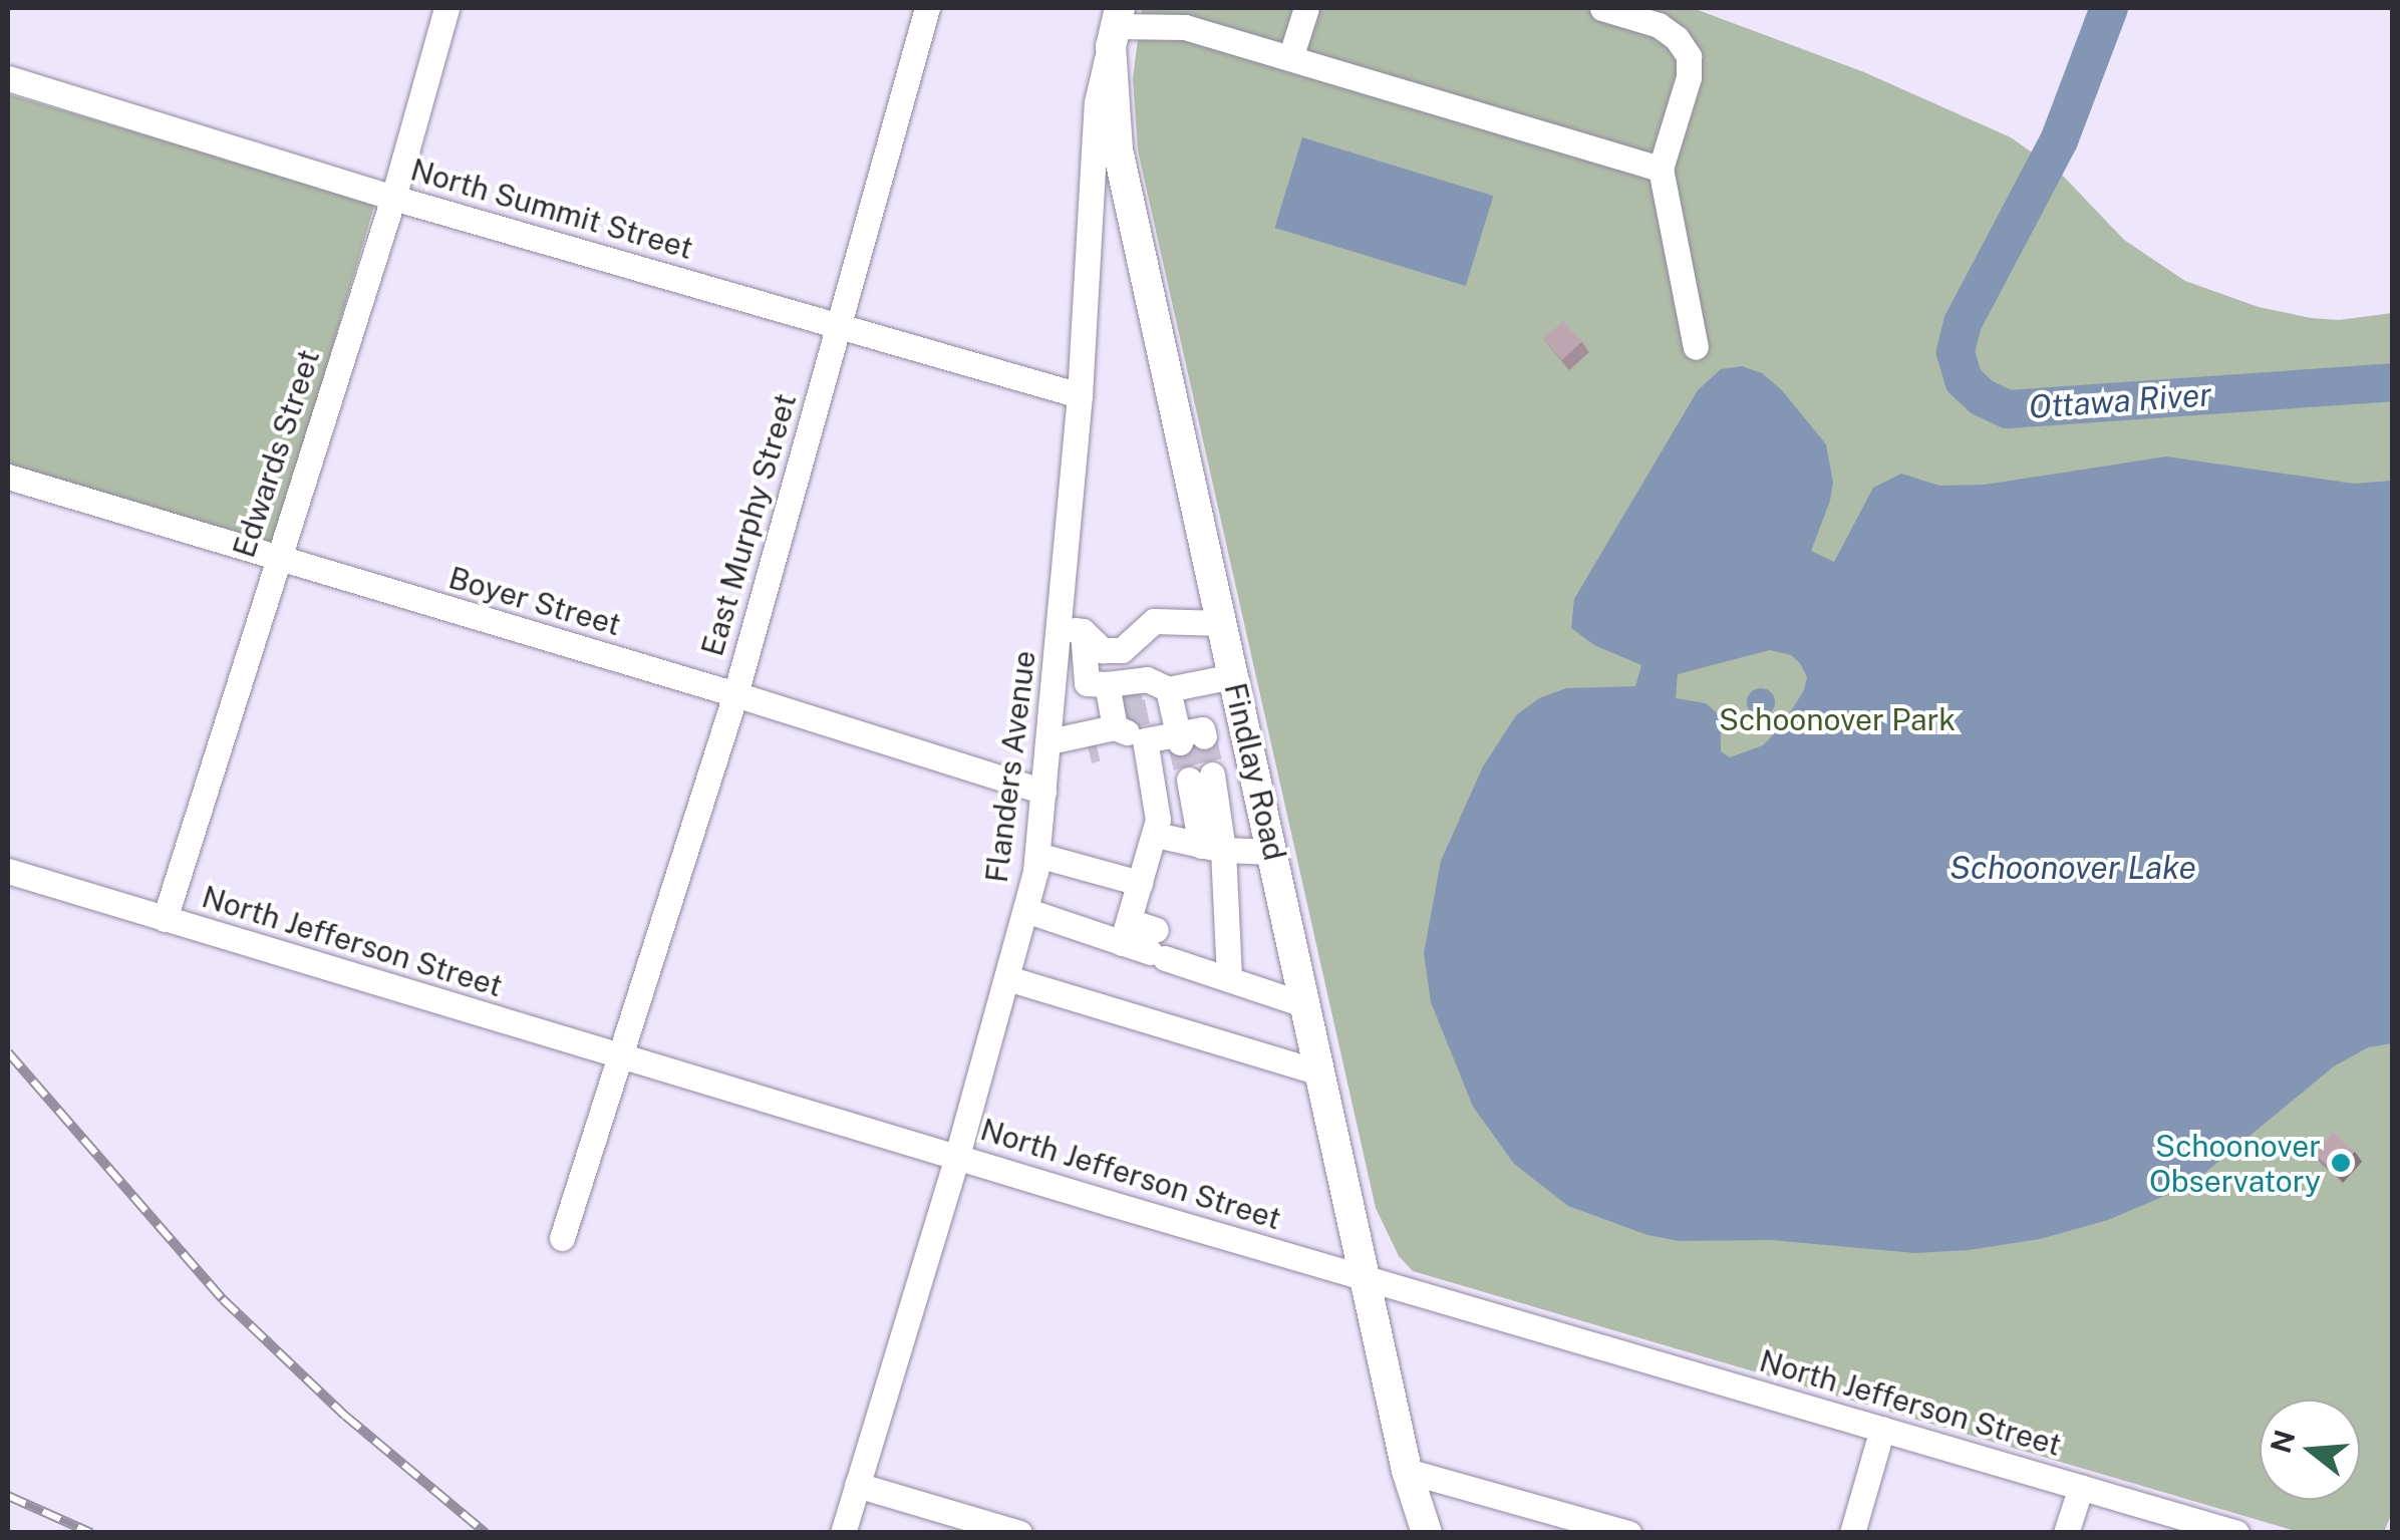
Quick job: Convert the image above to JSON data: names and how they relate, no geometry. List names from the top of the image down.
{
  "streets": {
    "main road": ["Findlay Road"],
    "street": [
      "North Summit Street",
      "Edwards Street",
      "East Murphy Street",
      "Boyer Street",
      "Flanders Avenue",
      "North Jefferson Street"
    ]
  },
  "crossings": [
    ["North Summit Street", "Edwards Street"],
    ["North Summit Street", "East Murphy Street"],
    ["North Summit Street", "Flanders Avenue"],
    ["Edwards Street", "Boyer Street"],
    ["Edwards Street", "North Jefferson Street"],
    ["East Murphy Street", "Boyer Street"],
    ["East Murphy Street", "North Jefferson Street"],
    ["Boyer Street", "Flanders Avenue"],
    ["Flanders Avenue", "Findlay Road"],
    ["Flanders Avenue", "North Jefferson Street"],
    ["Findlay Road", "North Jefferson Street"]
  ],
  "water": ["Ottawa River", "Schoonover Lake"],
  "parks": ["Schoonover Park"],
  "places": ["Schoonover Observatory"],
  "north": "left"
}
